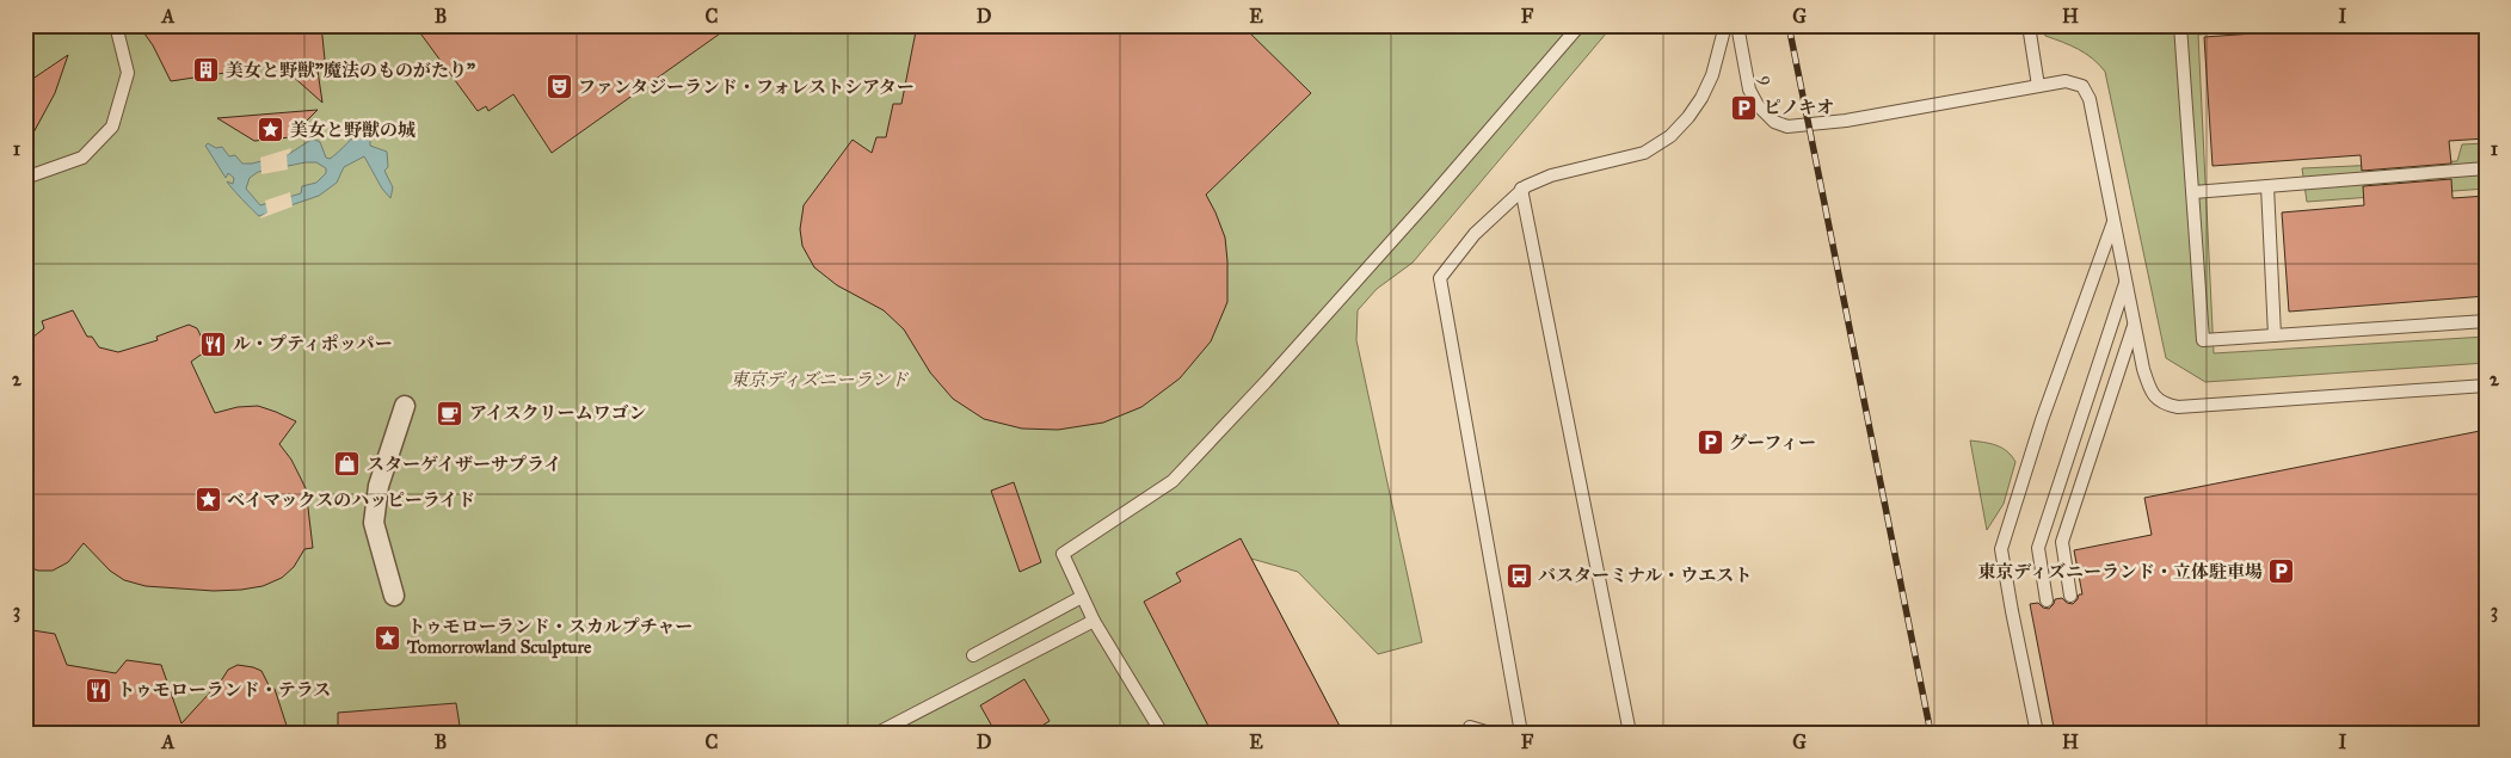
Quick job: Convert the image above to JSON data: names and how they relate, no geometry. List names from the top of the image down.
{
  "streets": {
    "lane": ["9"]
  },
  "parks": ["東京ディズニーランド"],
  "places": {
    "building": ["美女と野獣”魔法のものがたり”"],
    "theatre": ["ファンタジーランド・フォレストシアター"],
    "parking": ["ピノキオ", "グーフィー", "東京ディズニーランド・立体駐車場"],
    "place": ["美女と野獣の城", "ベイマックスのハッピーライド", "トゥモローランド・スカルプチャー Tomorrowland Sculpture"],
    "restaurant": ["ル・プティポッパー", "トゥモローランド・テラス"],
    "cafe": ["アイスクリームワゴン"],
    "shop": ["スターゲイザーサプライ"],
    "bus stop": ["バスターミナル・ウエスト"]
  },
  "grid": {
    "columns": [
      "A",
      "B",
      "C",
      "D",
      "E",
      "F",
      "G",
      "H",
      "I"
    ],
    "rows": ["1", "2", "3"]
  }
}
